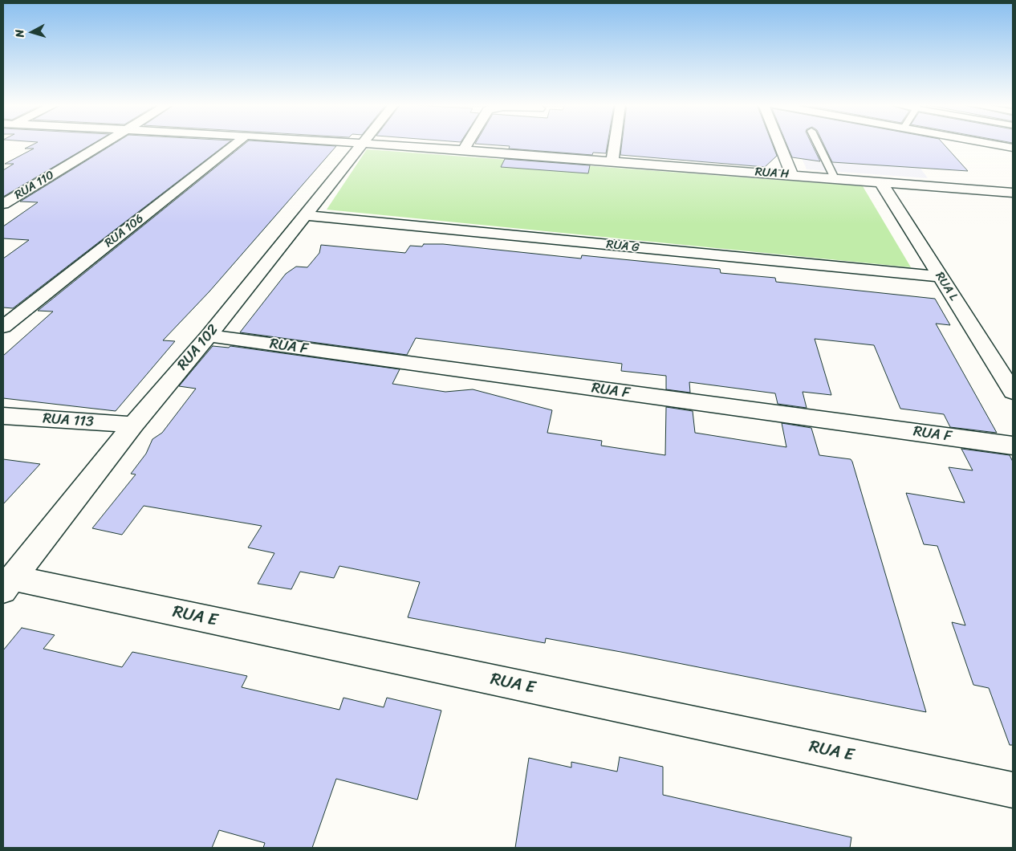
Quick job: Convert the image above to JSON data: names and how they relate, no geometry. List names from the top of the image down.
{
  "streets": {
    "street": [
      "RUA H",
      "RUA 110",
      "RUA 106",
      "RUA G",
      "RUA L",
      "RUA F",
      "RUA 102",
      "RUA 113",
      "RUA E"
    ]
  },
  "crossings": [
    ["RUA H", "RUA L"],
    ["RUA G", "RUA L"],
    ["RUA G", "RUA 102"],
    ["RUA F", "RUA 102"],
    ["RUA 102", "RUA 113"],
    ["RUA 102", "RUA E"]
  ],
  "north": "left"
}
